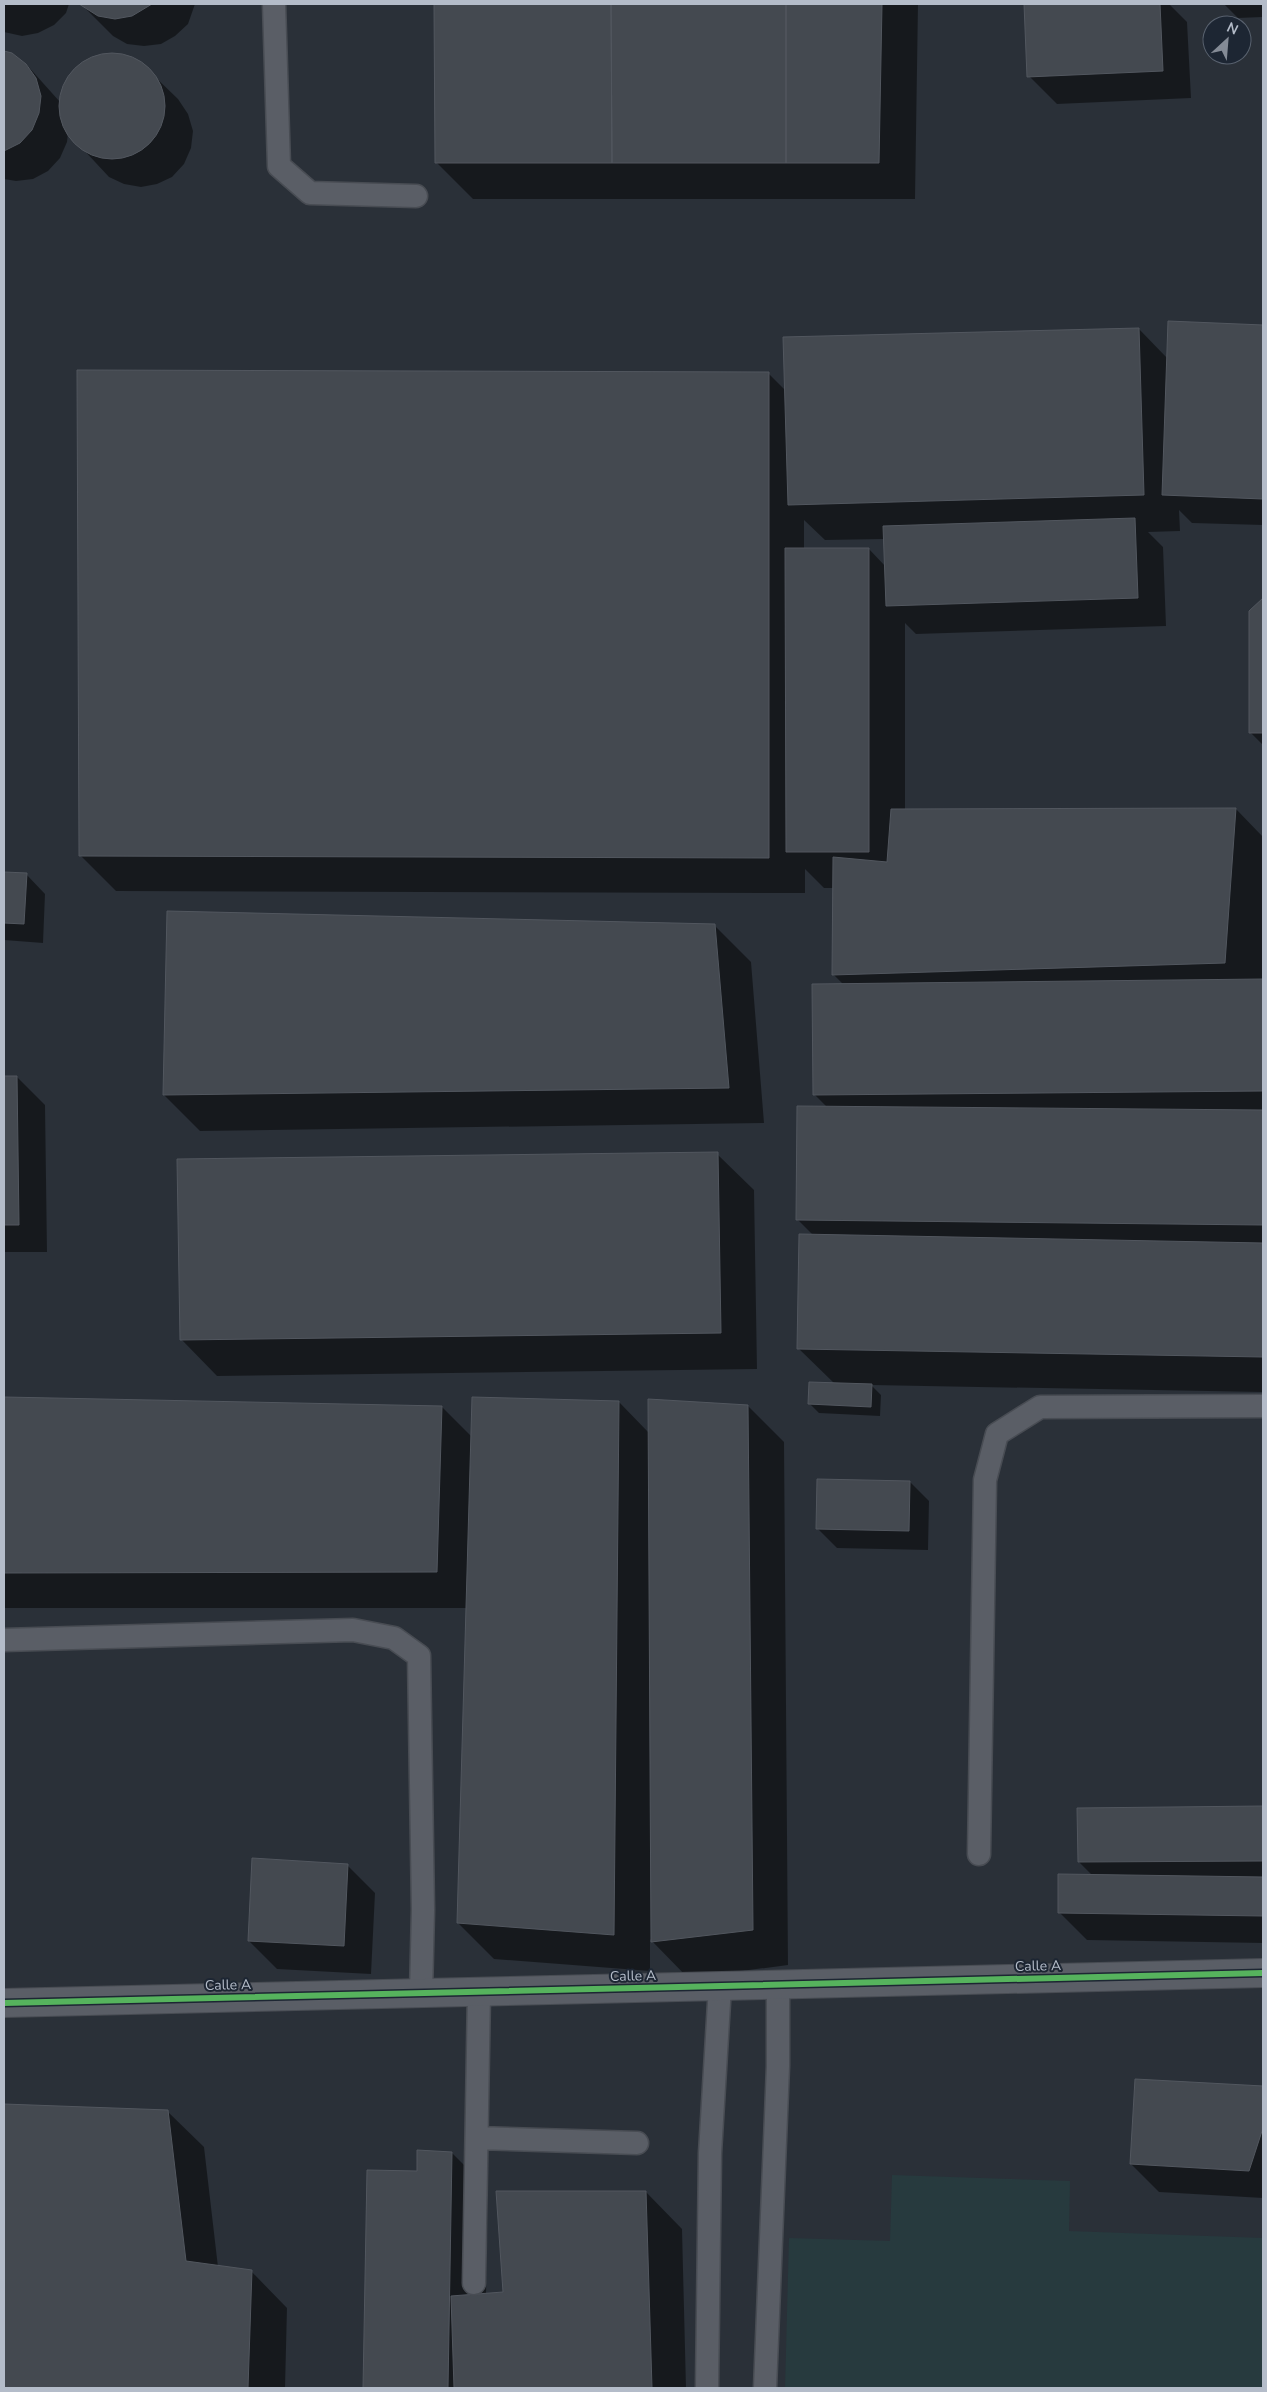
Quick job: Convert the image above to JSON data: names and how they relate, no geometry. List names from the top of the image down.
{
  "streets": {
    "street": ["Calle A"]
  },
  "north": "top right"
}
